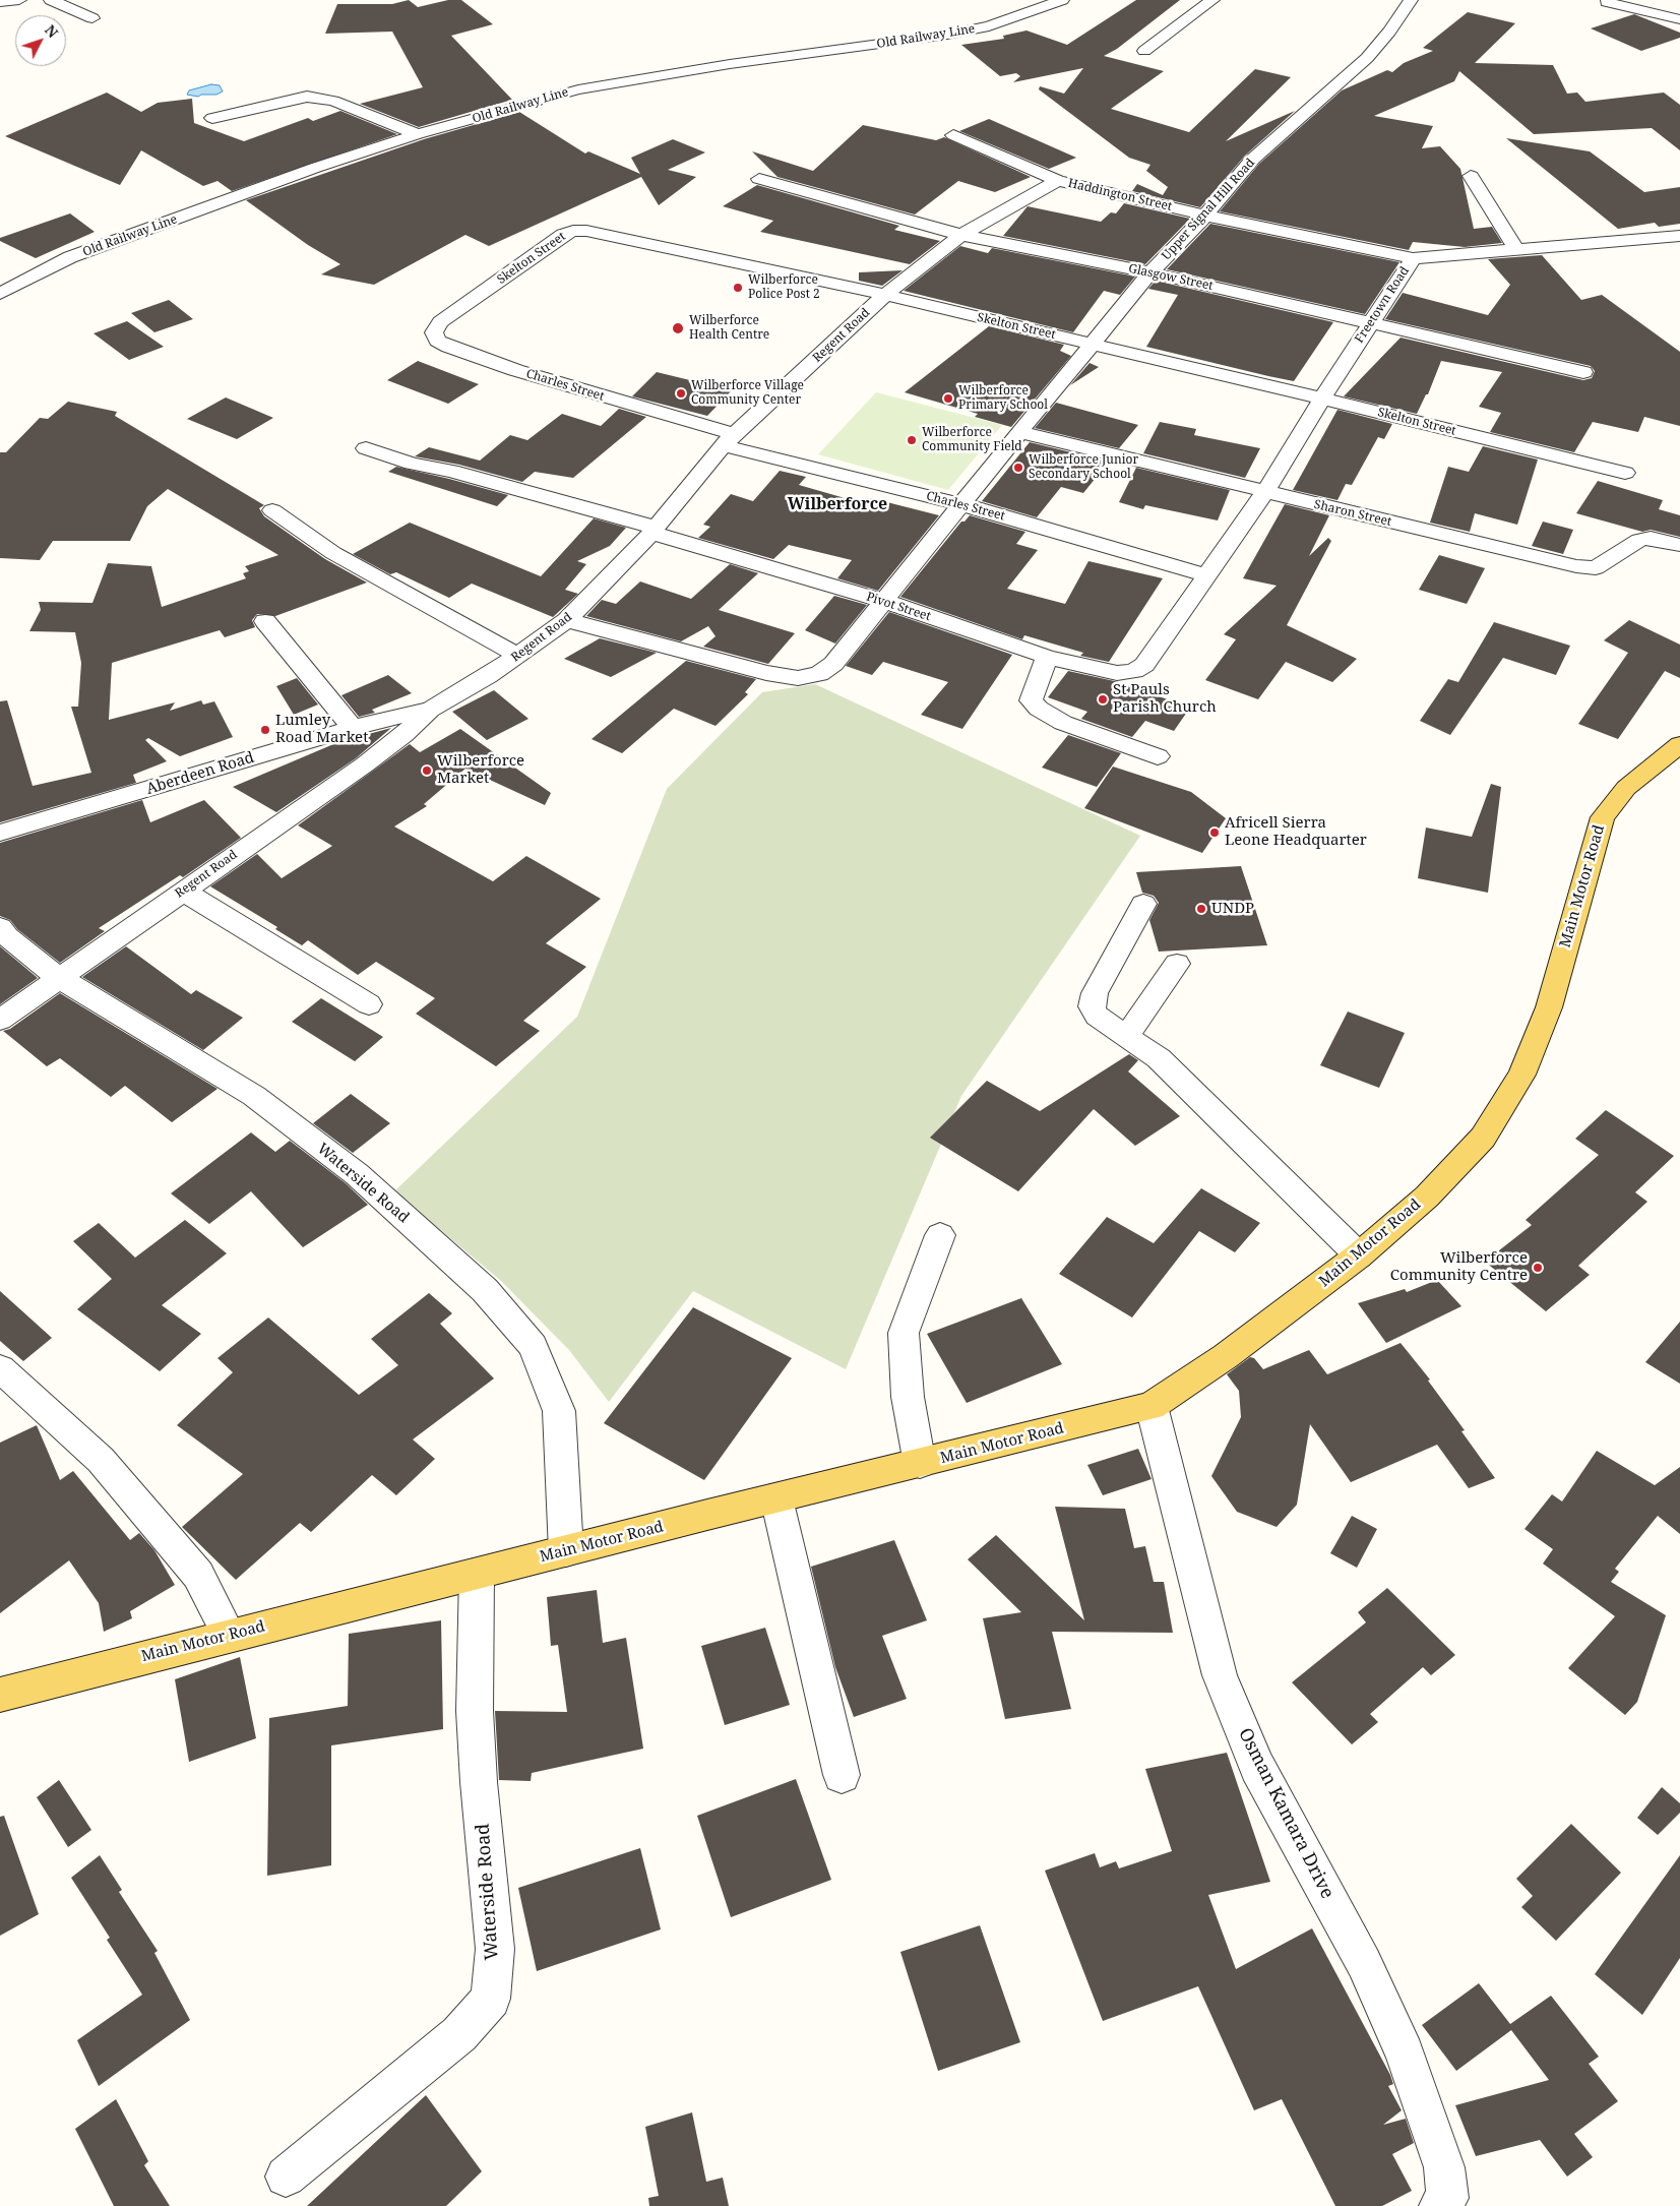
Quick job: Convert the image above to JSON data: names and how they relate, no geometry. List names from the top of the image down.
{
  "streets": {
    "main road": ["Main Motor Road"],
    "street": [
      "Old Railway Line",
      "Haddington Street",
      "Upper Signal Hill Road",
      "Skelton Street",
      "Glasgow Street",
      "Freetown Road",
      "Regent Road",
      "Charles Street",
      "Sharon Street",
      "Pivot Street",
      "Aberdeen Road",
      "Waterside Road",
      "Osman Kamara Drive"
    ]
  },
  "crossings": [
    ["Haddington Street", "Upper Signal Hill Road"],
    ["Haddington Street", "Freetown Road"],
    ["Haddington Street", "Regent Road"],
    ["Upper Signal Hill Road", "Skelton Street"],
    ["Upper Signal Hill Road", "Glasgow Street"],
    ["Upper Signal Hill Road", "Regent Road"],
    ["Upper Signal Hill Road", "Charles Street"],
    ["Upper Signal Hill Road", "Sharon Street"],
    ["Upper Signal Hill Road", "Pivot Street"],
    ["Skelton Street", "Freetown Road"],
    ["Skelton Street", "Regent Road"],
    ["Skelton Street", "Charles Street"],
    ["Glasgow Street", "Freetown Road"],
    ["Glasgow Street", "Regent Road"],
    ["Freetown Road", "Charles Street"],
    ["Freetown Road", "Sharon Street"],
    ["Freetown Road", "Pivot Street"],
    ["Regent Road", "Charles Street"],
    ["Regent Road", "Pivot Street"],
    ["Regent Road", "Aberdeen Road"],
    ["Regent Road", "Waterside Road"],
    ["Main Motor Road", "Waterside Road"],
    ["Main Motor Road", "Osman Kamara Drive"]
  ],
  "districts": ["Wilberforce"],
  "places": [
    "Wilberforce Police Post 2",
    "Wilberforce Health Centre",
    "Wilberforce Village Community Center",
    "Wilberforce Primary School",
    "Wilberforce Community Field",
    "Wilberforce Junior Secondary School",
    "St Pauls Parish Church",
    "Lumley Road Market",
    "Wilberforce Market",
    "Africell Sierra Leone Headquarter",
    "UNDP",
    "Wilberforce Community Centre"
  ],
  "north": "top right"
}
